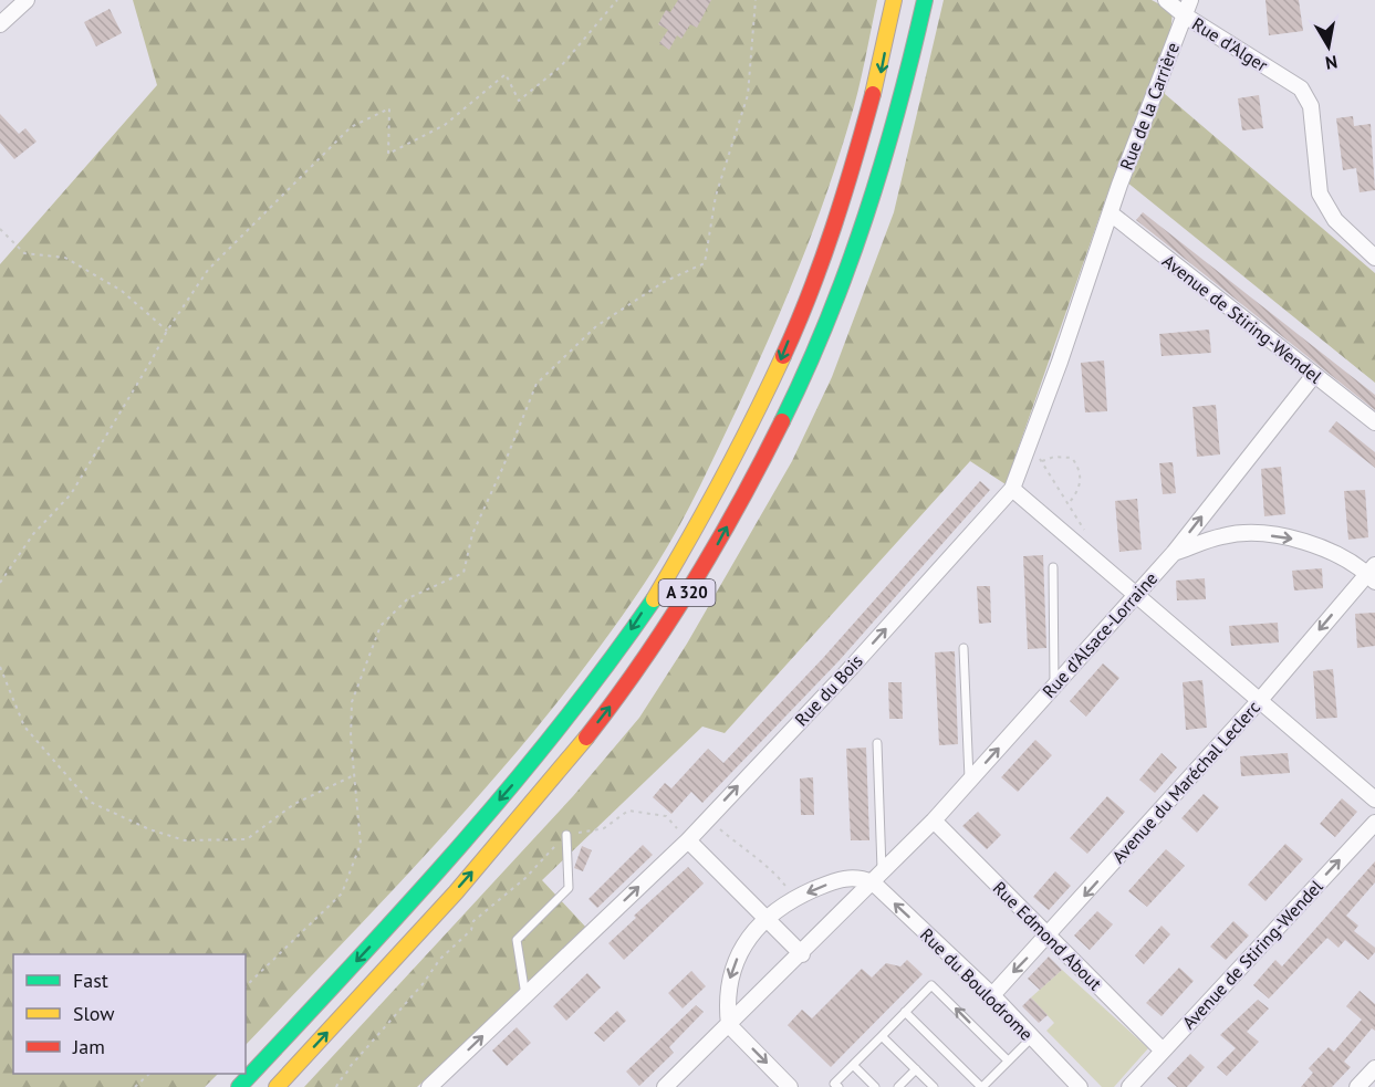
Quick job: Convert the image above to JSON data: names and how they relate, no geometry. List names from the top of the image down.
{
  "streets": {
    "highway": ["A 320"],
    "street": [
      "Rue d'Alger",
      "Rue de la Carrière",
      "Avenue de Stiring-Wendel",
      "Rue d'Alsace-Lorraine",
      "Rue du Bois",
      "Avenue du Maréchal Leclerc",
      "Rue Edmond About",
      "Rue du Boulodrome"
    ]
  },
  "crossings": [
    ["Rue d'Alger", "Rue de la Carrière"],
    ["Rue de la Carrière", "Avenue de Stiring-Wendel"],
    ["Rue de la Carrière", "Rue du Bois"],
    ["Avenue de Stiring-Wendel", "Rue d'Alsace-Lorraine"],
    ["Avenue de Stiring-Wendel", "Rue du Bois"],
    ["Avenue de Stiring-Wendel", "Rue Edmond About"],
    ["Rue d'Alsace-Lorraine", "Rue Edmond About"],
    ["Rue d'Alsace-Lorraine", "Rue du Boulodrome"],
    ["Avenue du Maréchal Leclerc", "Rue Edmond About"],
    ["Avenue du Maréchal Leclerc", "Rue du Boulodrome"]
  ],
  "one_way": [
    "Avenue de Stiring-Wendel",
    "Rue d'Alsace-Lorraine",
    "Rue du Bois",
    "Avenue du Maréchal Leclerc",
    "Rue du Boulodrome"
  ],
  "legend": ["Fast", "Slow", "Jam"],
  "north": "bottom"
}
